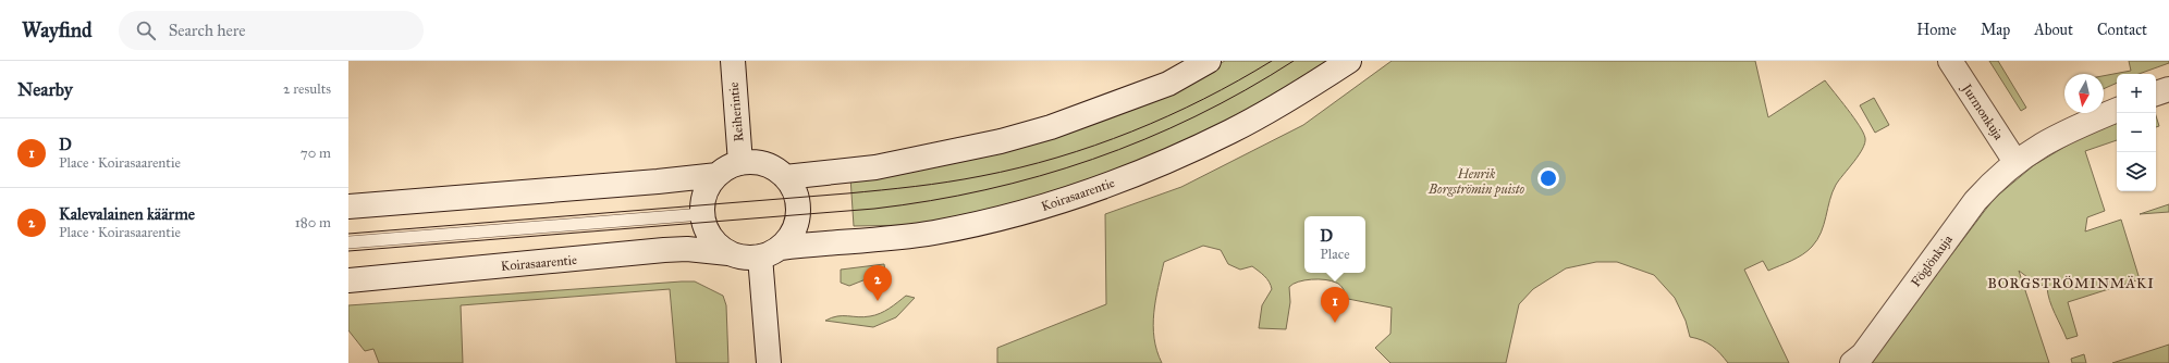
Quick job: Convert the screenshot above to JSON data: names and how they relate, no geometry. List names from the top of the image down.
{
  "streets": {
    "street": [
      "Reiherintie",
      "Jurmonkuja",
      "Koirasaarentie",
      "Föglönkuja"
    ]
  },
  "crossings": [
    ["Reiherintie", "Koirasaarentie"],
    ["Jurmonkuja", "Föglönkuja"]
  ],
  "districts": ["BORGSTRÖMINMÄKI"],
  "parks": ["Henrik Borgströmin puisto"],
  "north": "bottom",
  "page": {
    "header": "Wayfind",
    "search": "Search here",
    "nav": [
      "Home",
      "Map",
      "About",
      "Contact"
    ],
    "heading": ["Nearby", "2 results"],
    "map_buttons": ["+", "−"],
    "list": [
      {
        "mark": "1",
        "name": "D",
        "note": "Place · Koirasaarentie",
        "value": "70 m"
      },
      {
        "mark": "2",
        "name": "Kalevalainen käärme",
        "note": "Place · Koirasaarentie",
        "value": "180 m"
      }
    ],
    "popup": ["D", "Place"],
    "pins": ["2", "1"]
  }
}
